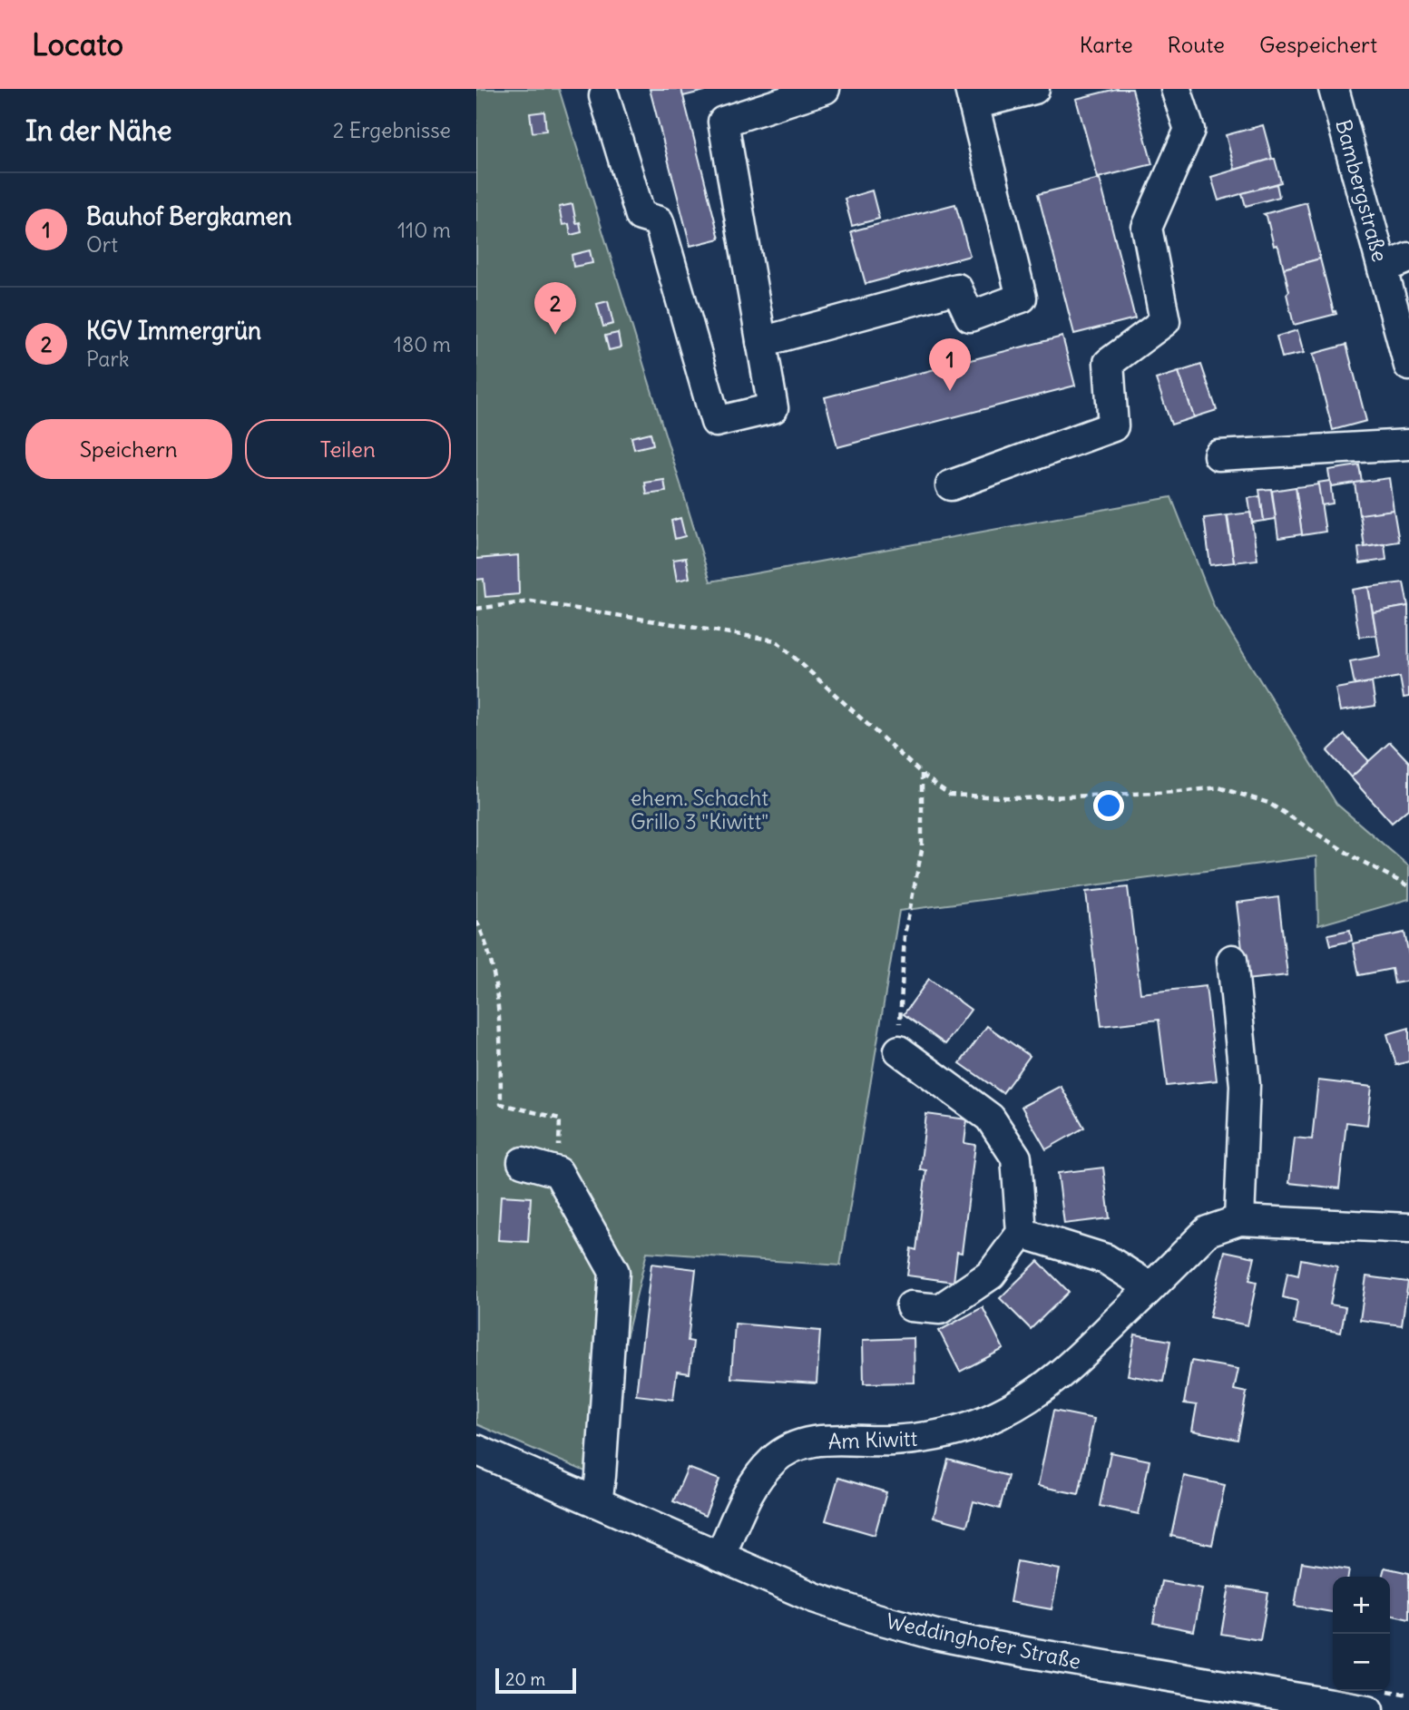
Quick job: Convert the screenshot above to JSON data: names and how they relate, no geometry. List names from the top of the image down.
{
  "streets": {
    "street": ["Bambergstraße", "Am Kiwitt", "Weddinghofer Straße"]
  },
  "crossings": [
    ["Am Kiwitt", "Weddinghofer Straße"]
  ],
  "parks": ["ehem. Schacht Grillo 3 \"Kiwitt\""],
  "scale_bar": "20 m",
  "page": {
    "header": "Locato",
    "nav": ["Karte", "Route", "Gespeichert"],
    "heading": ["In der Nähe", "2 Ergebnisse"],
    "list": [
      {
        "mark": "1",
        "name": "Bauhof Bergkamen",
        "note": "Ort",
        "value": "110 m"
      },
      {
        "mark": "2",
        "name": "KGV Immergrün",
        "note": "Park",
        "value": "180 m"
      }
    ],
    "pins": ["2", "1"],
    "buttons": ["Speichern", "Teilen"],
    "map_buttons": ["+", "−"],
    "scale": "20 m"
  }
}
